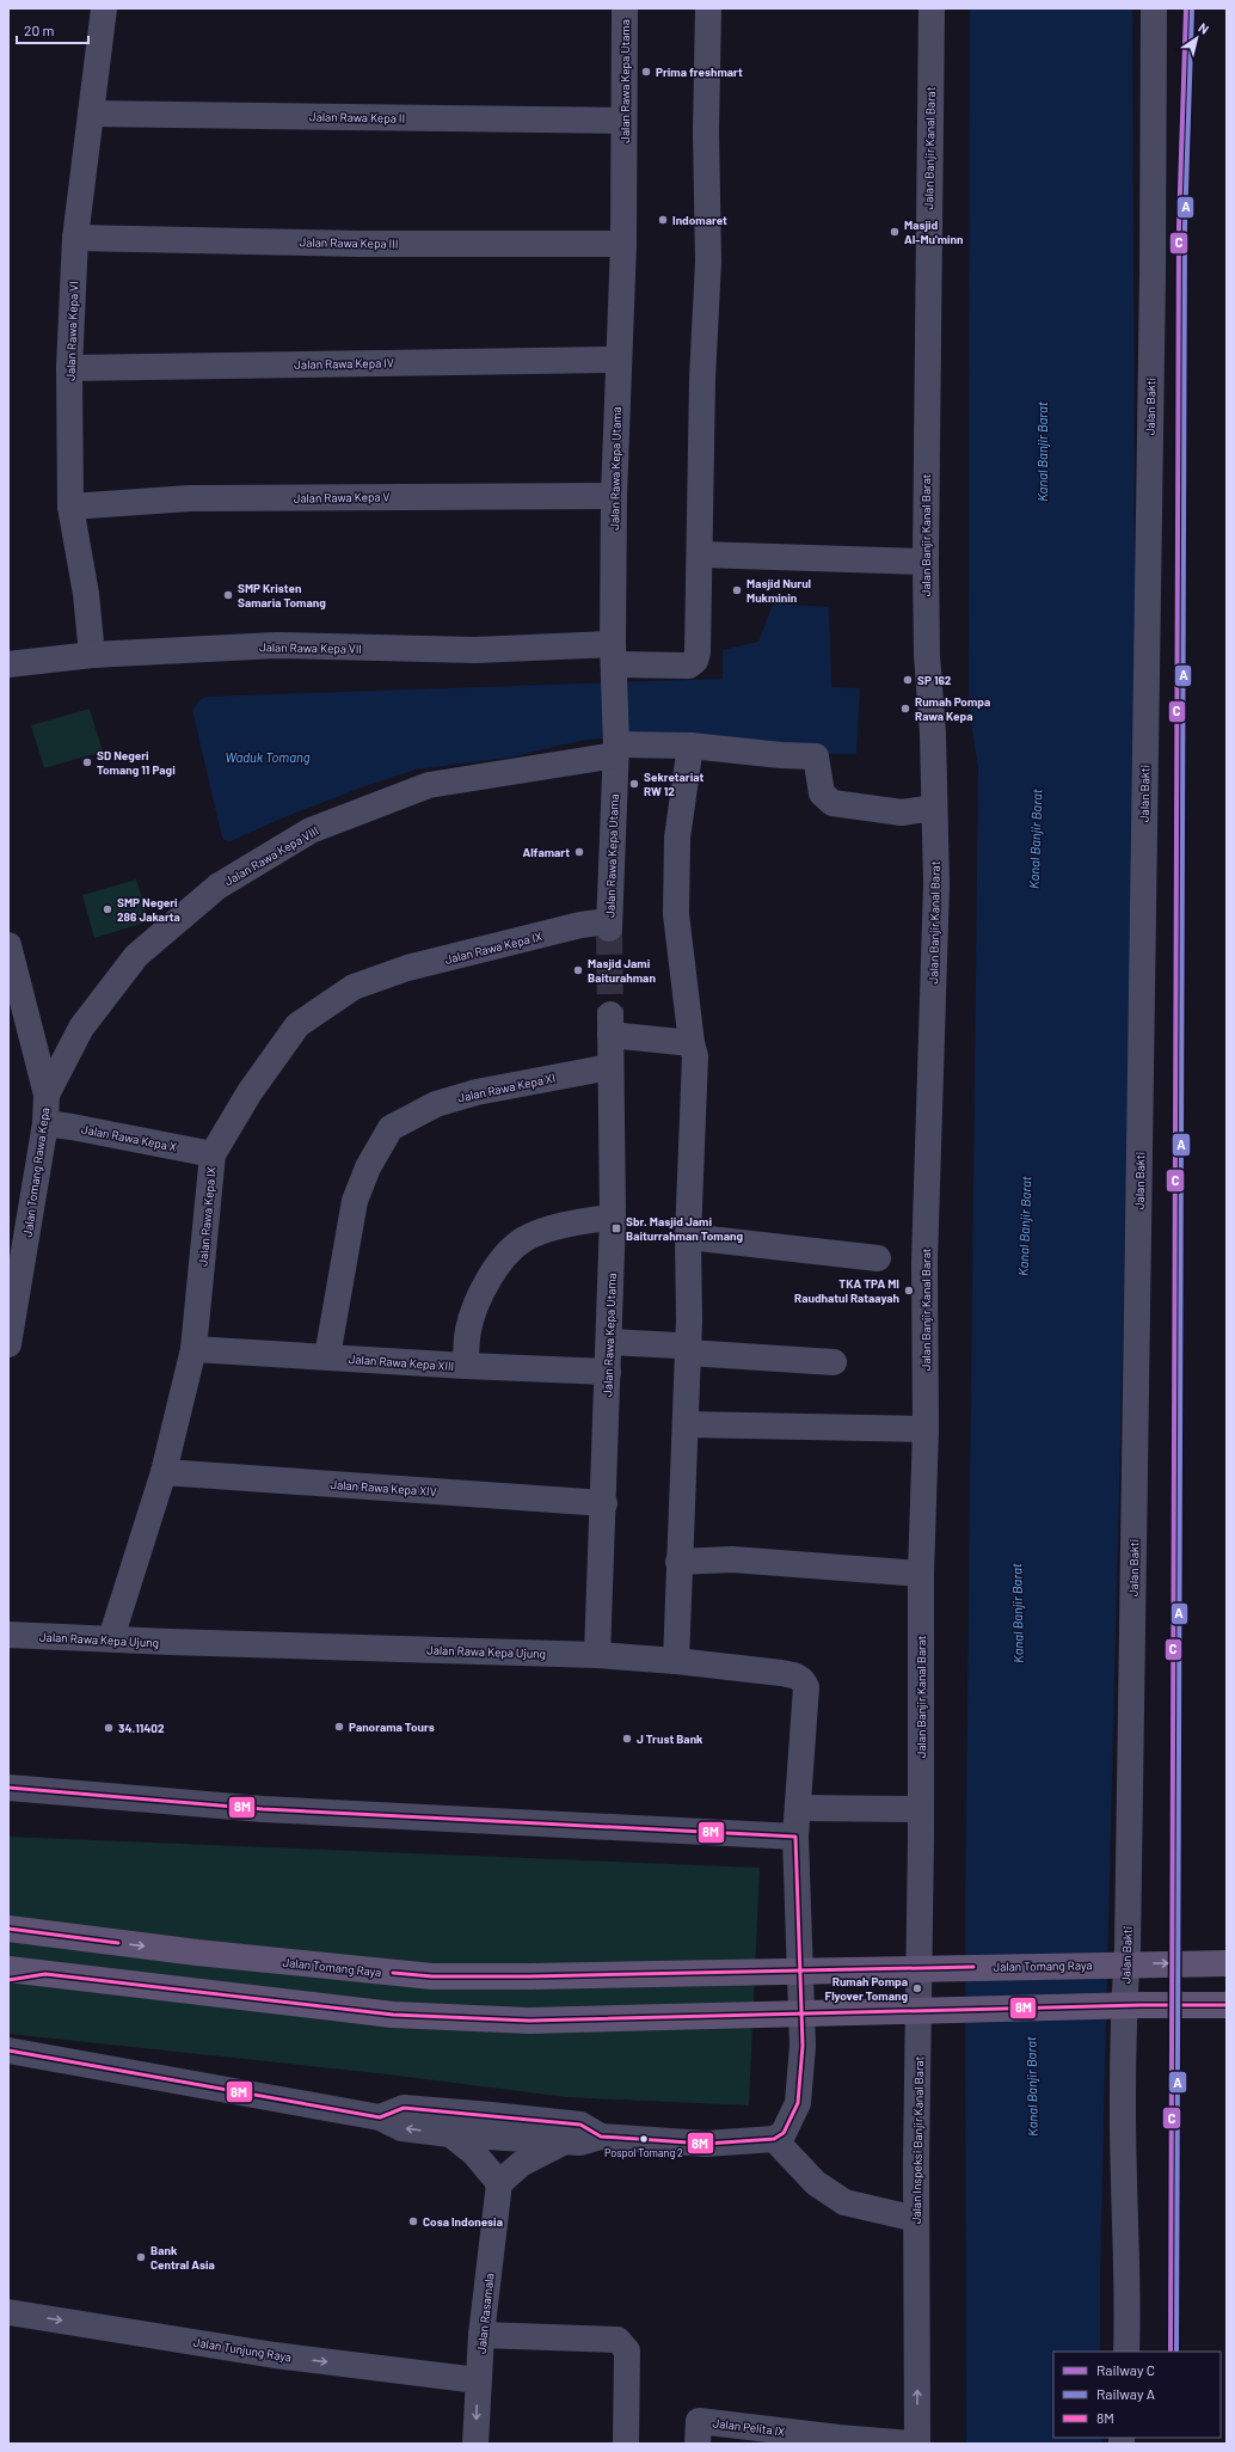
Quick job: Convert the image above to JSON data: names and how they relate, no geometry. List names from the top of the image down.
{
  "streets": {
    "main road": ["Jalan Tomang Raya"],
    "street": [
      "Jalan Rawa Kepa Utama",
      "Jalan Rawa Kepa II",
      "Jalan Banjir Kanal Barat",
      "Jalan Rawa Kepa III",
      "Jalan Rawa Kepa VI",
      "Jalan Rawa Kepa IV",
      "Jalan Bakti",
      "Jalan Rawa Kepa V",
      "Jalan Rawa Kepa VII",
      "Jalan Rawa Kepa VIII",
      "Jalan Rawa Kepa IX",
      "Jalan Rawa Kepa XI",
      "Jalan Rawa Kepa X",
      "Jalan Tomang Rawa Kepa",
      "Jalan Rawa Kepa XIII",
      "Jalan Rawa Kepa XIV",
      "Jalan Rawa Kepa Ujung",
      "Jalan Inspeksi Banjir Kanal Barat",
      "Jalan Rasamala",
      "Jalan Tunjung Raya",
      "Jalan Pelita IX"
    ]
  },
  "crossings": [
    ["Jalan Rawa Kepa Utama", "Jalan Rawa Kepa II"],
    ["Jalan Rawa Kepa Utama", "Jalan Rawa Kepa III"],
    ["Jalan Rawa Kepa Utama", "Jalan Rawa Kepa IV"],
    ["Jalan Rawa Kepa Utama", "Jalan Rawa Kepa V"],
    ["Jalan Rawa Kepa Utama", "Jalan Rawa Kepa VII"],
    ["Jalan Rawa Kepa Utama", "Jalan Rawa Kepa VIII"],
    ["Jalan Rawa Kepa Utama", "Jalan Rawa Kepa IX"],
    ["Jalan Rawa Kepa Utama", "Jalan Rawa Kepa XI"],
    ["Jalan Rawa Kepa Utama", "Jalan Rawa Kepa XIII"],
    ["Jalan Rawa Kepa Utama", "Jalan Rawa Kepa XIV"],
    ["Jalan Rawa Kepa Utama", "Jalan Rawa Kepa Ujung"],
    ["Jalan Rawa Kepa II", "Jalan Rawa Kepa VI"],
    ["Jalan Banjir Kanal Barat", "Jalan Rawa Kepa VIII"],
    ["Jalan Banjir Kanal Barat", "Jalan Inspeksi Banjir Kanal Barat"],
    ["Jalan Rawa Kepa III", "Jalan Rawa Kepa VI"],
    ["Jalan Rawa Kepa VI", "Jalan Rawa Kepa IV"],
    ["Jalan Rawa Kepa VI", "Jalan Rawa Kepa V"],
    ["Jalan Rawa Kepa VI", "Jalan Rawa Kepa VII"],
    ["Jalan Rawa Kepa VIII", "Jalan Tomang Rawa Kepa"],
    ["Jalan Rawa Kepa IX", "Jalan Rawa Kepa X"],
    ["Jalan Rawa Kepa IX", "Jalan Rawa Kepa XIII"],
    ["Jalan Rawa Kepa IX", "Jalan Rawa Kepa XIV"],
    ["Jalan Rawa Kepa IX", "Jalan Rawa Kepa Ujung"],
    ["Jalan Rawa Kepa XI", "Jalan Rawa Kepa XIII"],
    ["Jalan Rawa Kepa X", "Jalan Tomang Rawa Kepa"],
    ["Jalan Rasamala", "Jalan Tunjung Raya"]
  ],
  "one_way": ["Jalan Inspeksi Banjir Kanal Barat", "Jalan Tunjung Raya"],
  "water": ["Kanal Banjir Barat", "Waduk Tomang"],
  "places": {
    "other": [
      "Prima freshmart",
      "Indomaret",
      "Masjid AI-Mu'minn",
      "Masjid Nurul Mukminin",
      "SMP Kristen Samaria Tomang",
      "SP 162",
      "Rumah Pompa Rawa Kepa",
      "SD Negeri Tomang 11 Pagi",
      "Sekretariat RW 12",
      "Alfamart",
      "SMP Negeri 286 Jakarta",
      "Masjid Jami Baiturahman",
      "TKA TPA MI Raudhatul Rataayah",
      "Panorama Tours",
      "34.11402",
      "J Trust Bank",
      "Rumah Pompa Flyover Tomang",
      "Pospol Tomang 2",
      "Cosa Indonesia",
      "Bank Central Asia"
    ],
    "transit": ["Sbr. Masjid Jami Baiturrahman Tomang"]
  },
  "lines": ["rail line C", "rail line A", "transit line 8M"],
  "legend": ["Railway C", "Railway A", "8M"],
  "scale_bar": "20 m",
  "north": "top right"
}
